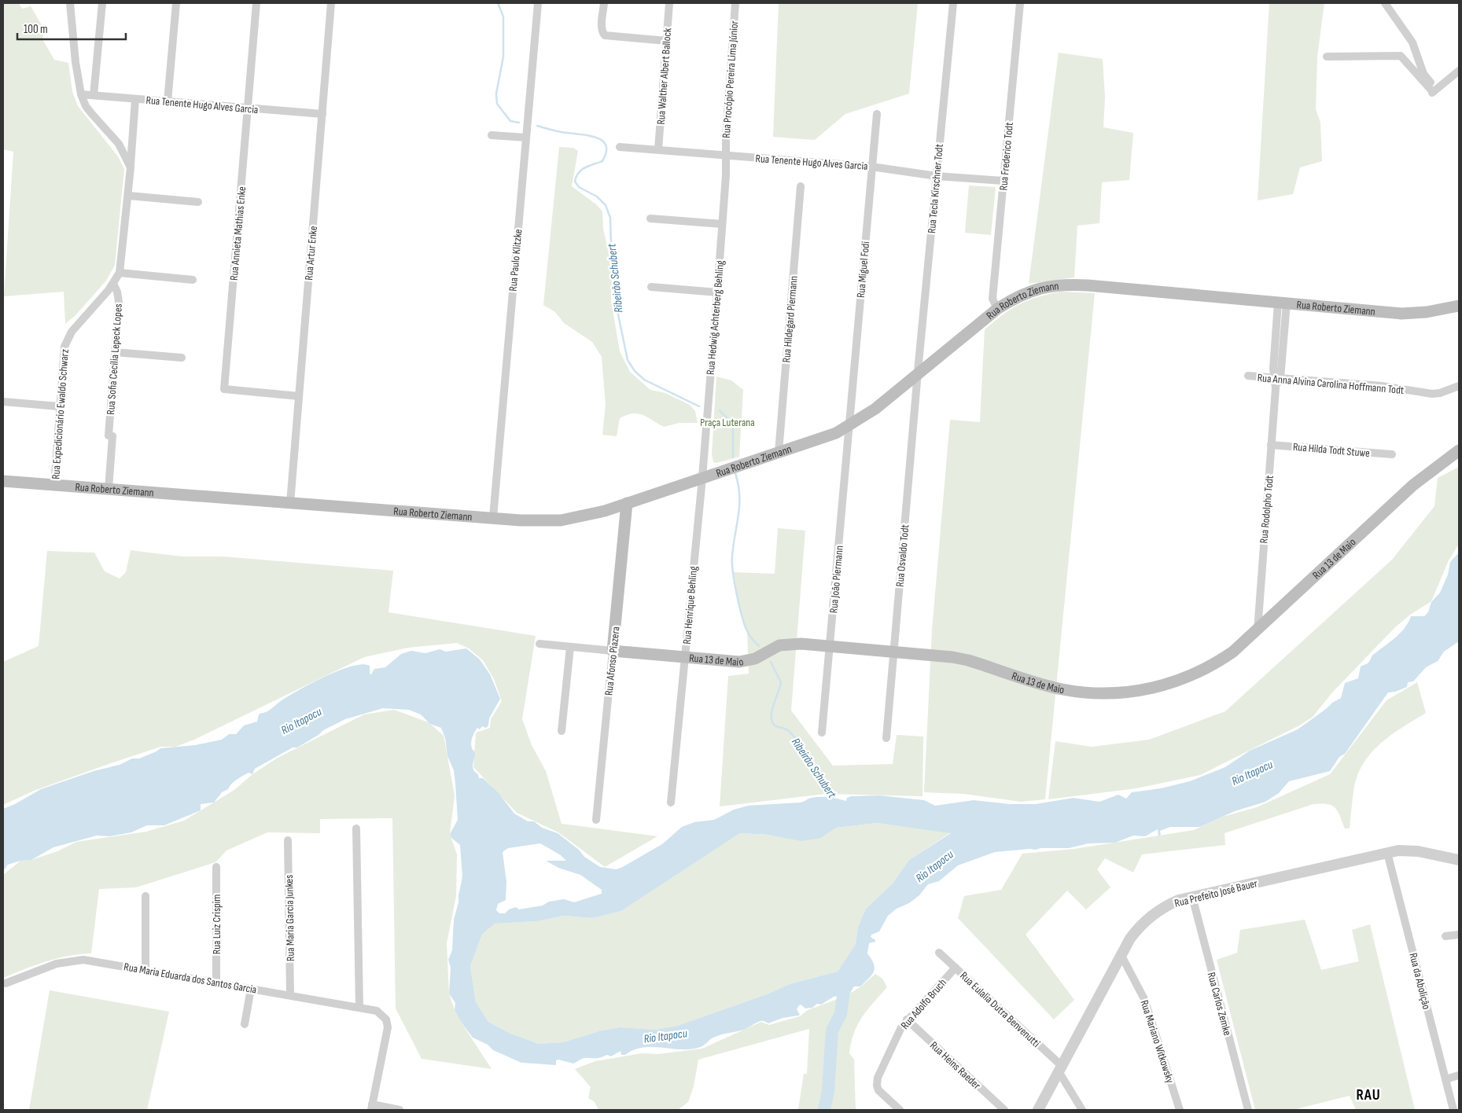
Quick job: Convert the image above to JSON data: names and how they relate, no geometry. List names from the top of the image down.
{
  "streets": {
    "main road": ["Rua Roberto Ziemann", "Rua 13 de Maio", "Rua Afonso Piazera"],
    "street": [
      "Rua Walther Albert Ballock",
      "Rua Procópio Pereira Lima Júnior",
      "Rua Tenente Hugo Alves Garcia",
      "Rua Frederico Todt",
      "Rua Tecla Kirschner Todt",
      "Rua Annieta Mathias Enke",
      "Rua Artur Enke",
      "Rua Paulo Klitzke",
      "Rua Miguel Fodi",
      "Rua Hedwig Achterberg Behling",
      "Rua Hildegard Piermann",
      "Rua Sofia Cecília Lepeck Lopes",
      "Rua Anna Alvina Carolina Hoffmann Todt",
      "Rua Expedicionário Ewaldo Schwarz",
      "Rua Hilda Todt Stuwe",
      "Rua Rodolpho Todt",
      "Rua Osvaldo Todt",
      "Rua João Piermann",
      "Rua Henrique Behling",
      "Rua Prefeito José Bauer",
      "Rua Maria Garcia Junkes",
      "Rua Luiz Crispim",
      "Rua Maria Eduarda dos Santos Garcia",
      "Rua da Abolição",
      "Rua Adolfo Bruch",
      "Rua Carlos Zemke",
      "Rua Eulalia Dutra Benvenutti",
      "Rua Mariano Witkowsky",
      "Rua Heins Raeder"
    ]
  },
  "crossings": [
    ["Rua Walther Albert Ballock", "Rua Tenente Hugo Alves Garcia"],
    ["Rua Procópio Pereira Lima Júnior", "Rua Tenente Hugo Alves Garcia"],
    ["Rua Procópio Pereira Lima Júnior", "Rua Hedwig Achterberg Behling"],
    ["Rua Tenente Hugo Alves Garcia", "Rua Frederico Todt"],
    ["Rua Tenente Hugo Alves Garcia", "Rua Tecla Kirschner Todt"],
    ["Rua Tenente Hugo Alves Garcia", "Rua Annieta Mathias Enke"],
    ["Rua Tenente Hugo Alves Garcia", "Rua Artur Enke"],
    ["Rua Tenente Hugo Alves Garcia", "Rua Miguel Fodi"],
    ["Rua Tenente Hugo Alves Garcia", "Rua Hedwig Achterberg Behling"],
    ["Rua Tenente Hugo Alves Garcia", "Rua Expedicionário Ewaldo Schwarz"],
    ["Rua Frederico Todt", "Rua Roberto Ziemann"],
    ["Rua Tecla Kirschner Todt", "Rua Roberto Ziemann"],
    ["Rua Tecla Kirschner Todt", "Rua Osvaldo Todt"],
    ["Rua Annieta Mathias Enke", "Rua Artur Enke"],
    ["Rua Artur Enke", "Rua Roberto Ziemann"],
    ["Rua Paulo Klitzke", "Rua Roberto Ziemann"],
    ["Rua Miguel Fodi", "Rua Roberto Ziemann"],
    ["Rua Miguel Fodi", "Rua João Piermann"],
    ["Rua Roberto Ziemann", "Rua Hedwig Achterberg Behling"],
    ["Rua Roberto Ziemann", "Rua Hildegard Piermann"],
    ["Rua Roberto Ziemann", "Rua Sofia Cecília Lepeck Lopes"],
    ["Rua Roberto Ziemann", "Rua Expedicionário Ewaldo Schwarz"],
    ["Rua Roberto Ziemann", "Rua Rodolpho Todt"],
    ["Rua Roberto Ziemann", "Rua Osvaldo Todt"],
    ["Rua Roberto Ziemann", "Rua João Piermann"],
    ["Rua Roberto Ziemann", "Rua Henrique Behling"],
    ["Rua Roberto Ziemann", "Rua Afonso Piazera"],
    ["Rua Hedwig Achterberg Behling", "Rua Henrique Behling"],
    ["Rua Sofia Cecília Lepeck Lopes", "Rua Expedicionário Ewaldo Schwarz"],
    ["Rua Anna Alvina Carolina Hoffmann Todt", "Rua Rodolpho Todt"],
    ["Rua Hilda Todt Stuwe", "Rua Rodolpho Todt"],
    ["Rua Rodolpho Todt", "Rua 13 de Maio"],
    ["Rua Osvaldo Todt", "Rua 13 de Maio"],
    ["Rua 13 de Maio", "Rua João Piermann"],
    ["Rua 13 de Maio", "Rua Henrique Behling"],
    ["Rua 13 de Maio", "Rua Afonso Piazera"],
    ["Rua Prefeito José Bauer", "Rua da Abolição"],
    ["Rua Prefeito José Bauer", "Rua Carlos Zemke"],
    ["Rua Prefeito José Bauer", "Rua Eulalia Dutra Benvenutti"],
    ["Rua Prefeito José Bauer", "Rua Mariano Witkowsky"],
    ["Rua Maria Garcia Junkes", "Rua Maria Eduarda dos Santos Garcia"],
    ["Rua Luiz Crispim", "Rua Maria Eduarda dos Santos Garcia"],
    ["Rua Adolfo Bruch", "Rua Eulalia Dutra Benvenutti"],
    ["Rua Adolfo Bruch", "Rua Heins Raeder"]
  ],
  "districts": ["RAU"],
  "water": ["Ribeirão Schubert", "Rio Itapocu"],
  "parks": ["Praça Luterana"],
  "scale_bar": "100 m"
}
